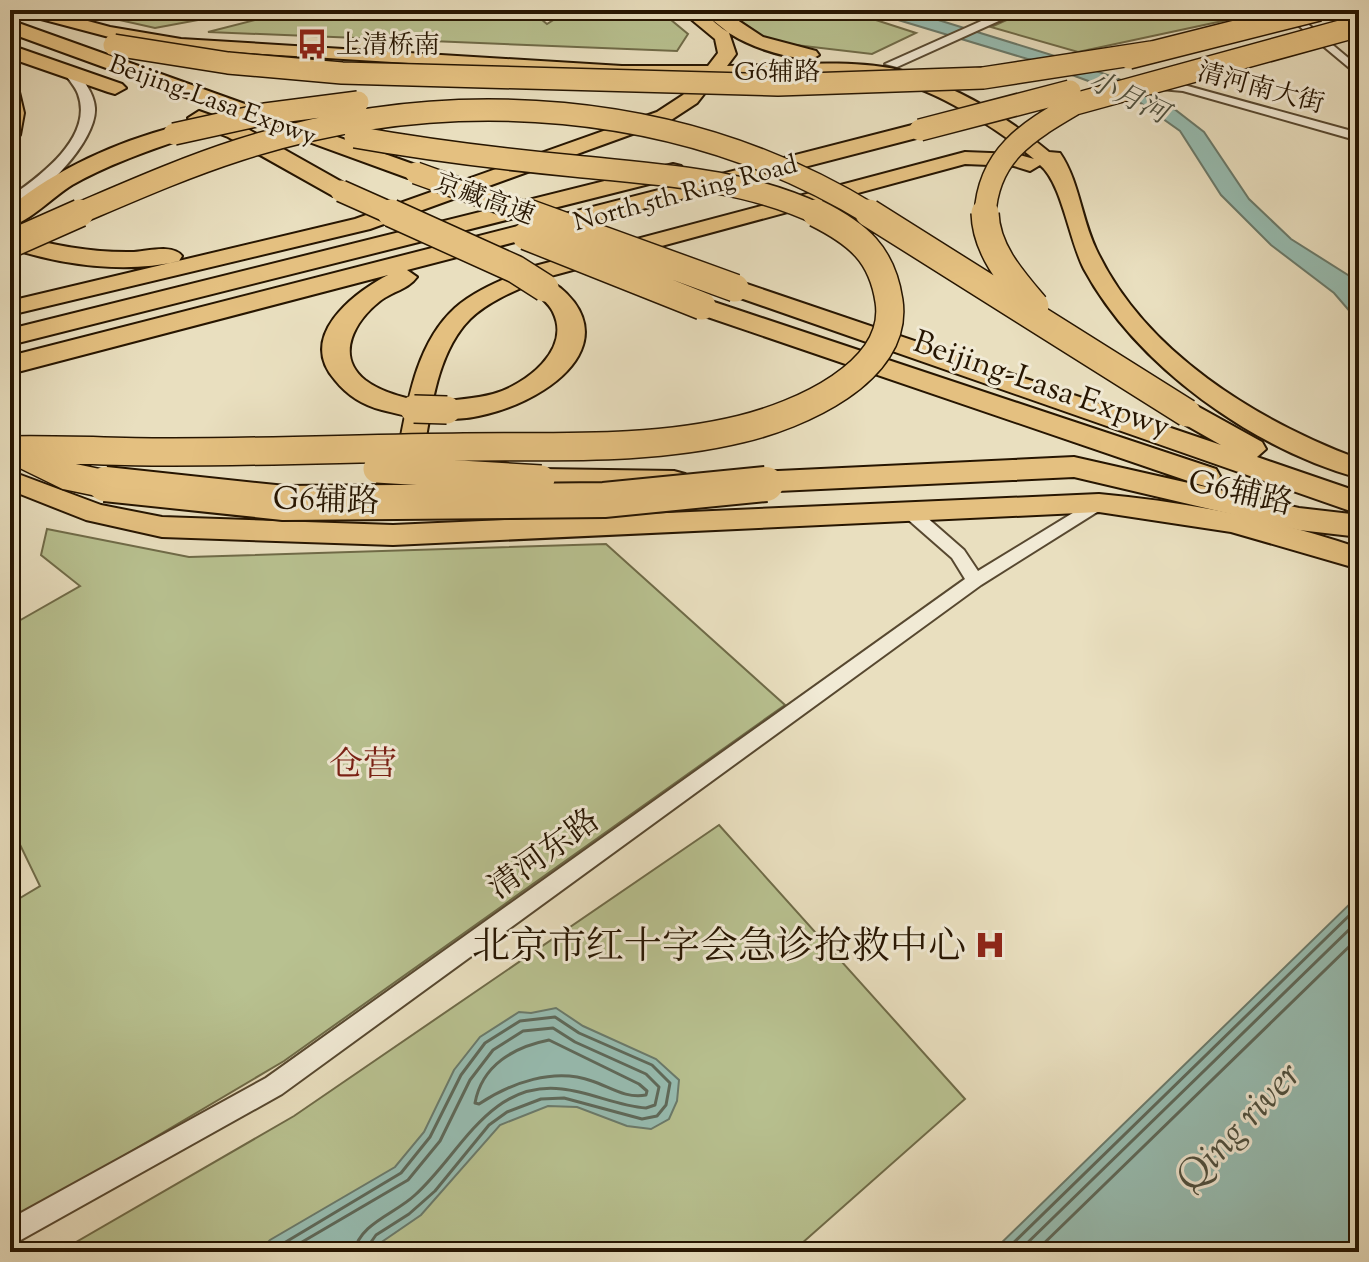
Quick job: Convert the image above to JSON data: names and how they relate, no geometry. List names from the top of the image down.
{
  "streets": {
    "highway": ["Beijing-Lasa Expwy", "North 5th Ring Road", "京藏高速"],
    "main road": ["G6辅路"],
    "street": ["清河南大街", "清河东路"]
  },
  "crossings": [
    ["G6辅路", "清河东路"],
    ["Beijing-Lasa Expwy", "京藏高速"]
  ],
  "districts": ["仓营"],
  "water": ["小月河", "Qing river"],
  "places": {
    "bus stop": ["上清桥南"],
    "hospital": ["北京市红十字会急诊抢救中心"]
  }
}
